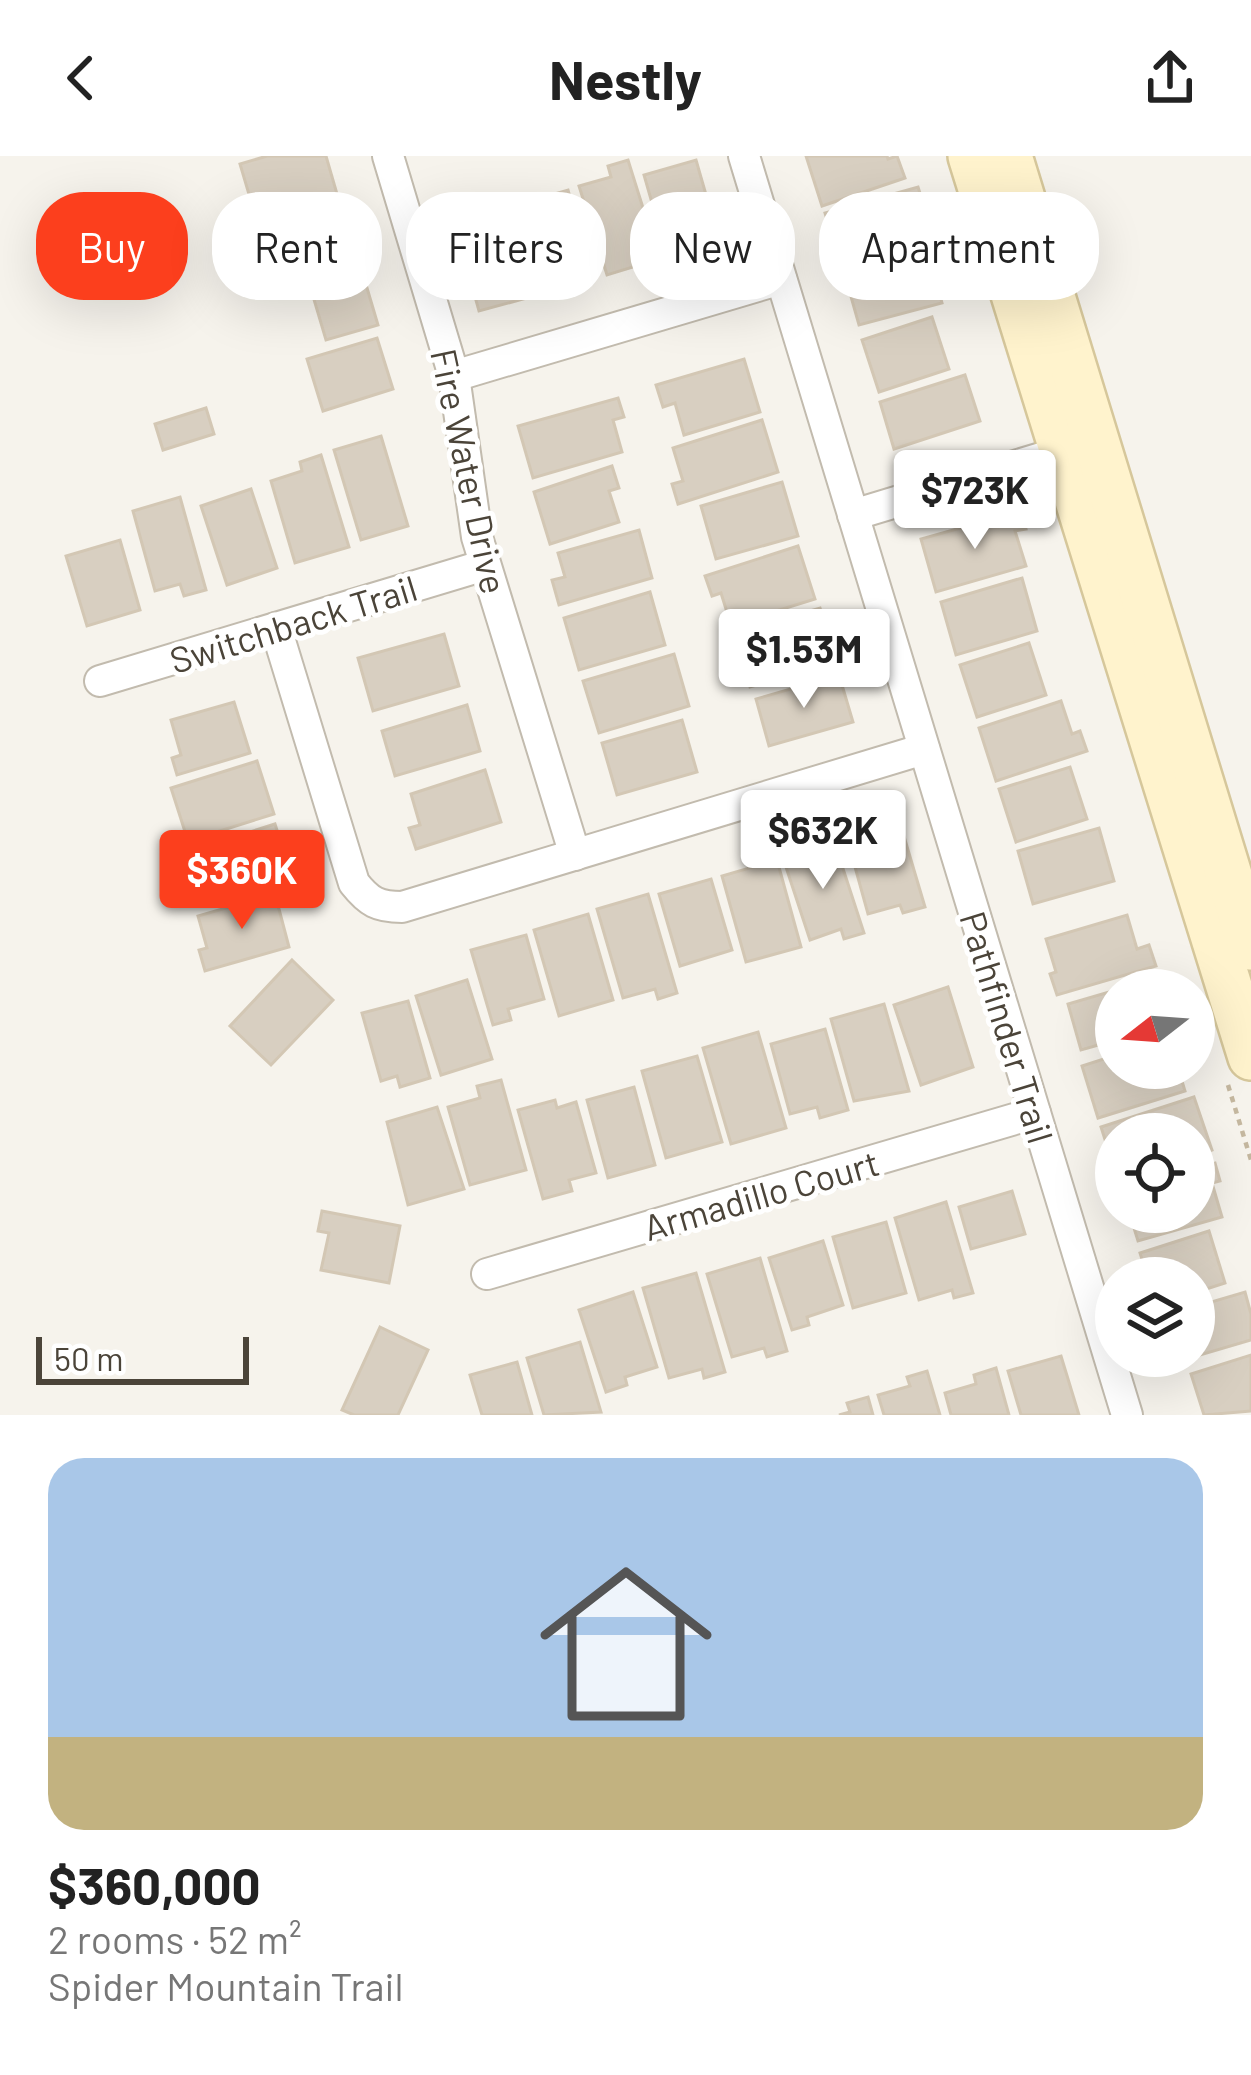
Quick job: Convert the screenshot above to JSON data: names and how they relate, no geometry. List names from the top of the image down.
{
  "streets": {
    "street": [
      "Fire Water Drive",
      "Switchback Trail",
      "Pathfinder Trail",
      "Armadillo Court"
    ]
  },
  "crossings": [
    ["Fire Water Drive", "Switchback Trail"],
    ["Pathfinder Trail", "Armadillo Court"]
  ],
  "scale_bar": "50 m",
  "north": "left",
  "page": {
    "header": "Nestly",
    "chip": [
      "Buy",
      "Rent",
      "Filters",
      "New",
      "Apartment"
    ],
    "price": [
      "$723K",
      "$1.53M",
      "$632K",
      "$360K"
    ],
    "scale": "50 m",
    "list": [
      {
        "name": "$360,000",
        "note": "2 rooms · 52 m² · Spider Mountain Trail"
      }
    ]
  }
}
